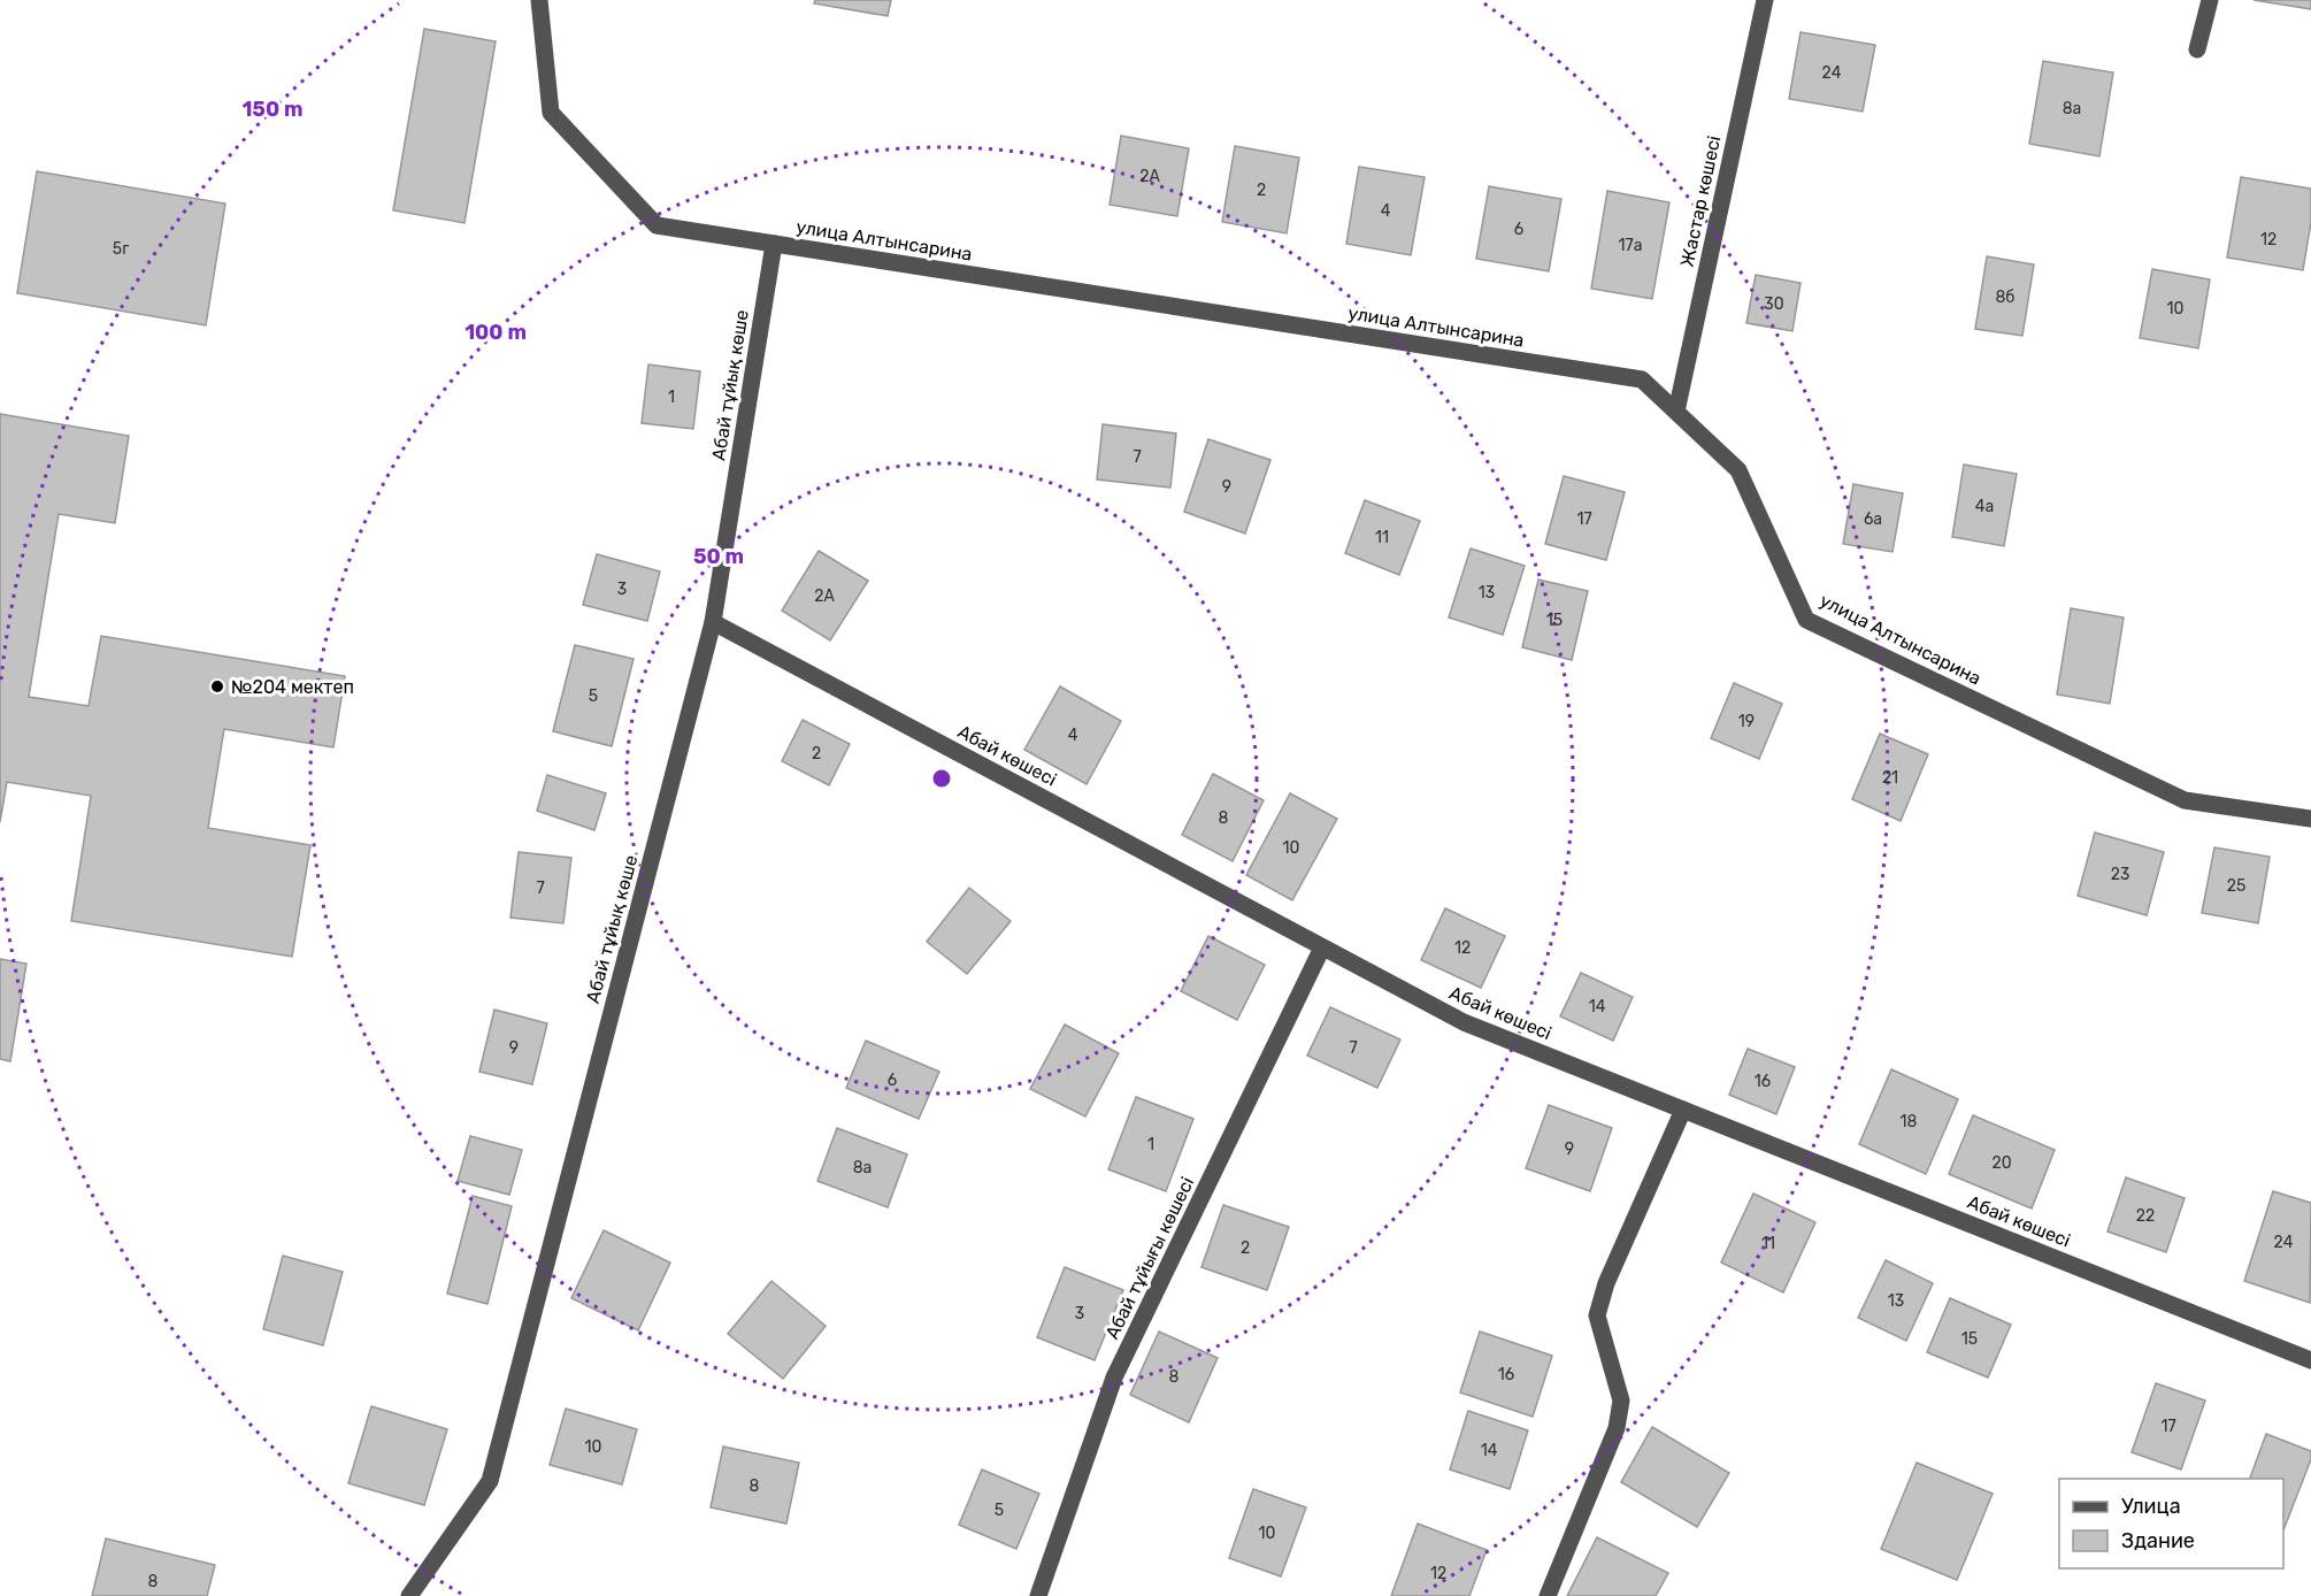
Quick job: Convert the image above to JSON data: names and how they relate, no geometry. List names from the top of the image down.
{
  "streets": {
    "street": [
      "Жастар көшесі",
      "улица Алтынсарина",
      "Абай тұйық көше",
      "Абай көшесі",
      "Абай тұйығы көшесі"
    ]
  },
  "crossings": [
    ["Жастар көшесі", "улица Алтынсарина"],
    ["улица Алтынсарина", "Абай тұйық көше"],
    ["Абай тұйық көше", "Абай көшесі"],
    ["Абай көшесі", "Абай тұйығы көшесі"]
  ],
  "places": ["№204 мектеп"],
  "house_numbers": [
    "24",
    "8а",
    "2А",
    "2",
    "4",
    "6",
    "12",
    "17а",
    "5г",
    "8б",
    "30",
    "10",
    "1",
    "7",
    "9",
    "4а",
    "17",
    "6а",
    "11",
    "3",
    "13",
    "2А",
    "15",
    "5",
    "19",
    "4",
    "2",
    "21",
    "8",
    "10",
    "23",
    "25",
    "7",
    "12",
    "14",
    "9",
    "7",
    "6",
    "16",
    "18",
    "1",
    "9",
    "20",
    "8а",
    "22",
    "24",
    "11",
    "2",
    "13",
    "3",
    "15",
    "16",
    "8",
    "17",
    "10",
    "14",
    "8",
    "5",
    "10",
    "12",
    "8"
  ],
  "legend": ["Улица", "Здание"],
  "rings": ["150 m", "100 m", "50 m"]
}
